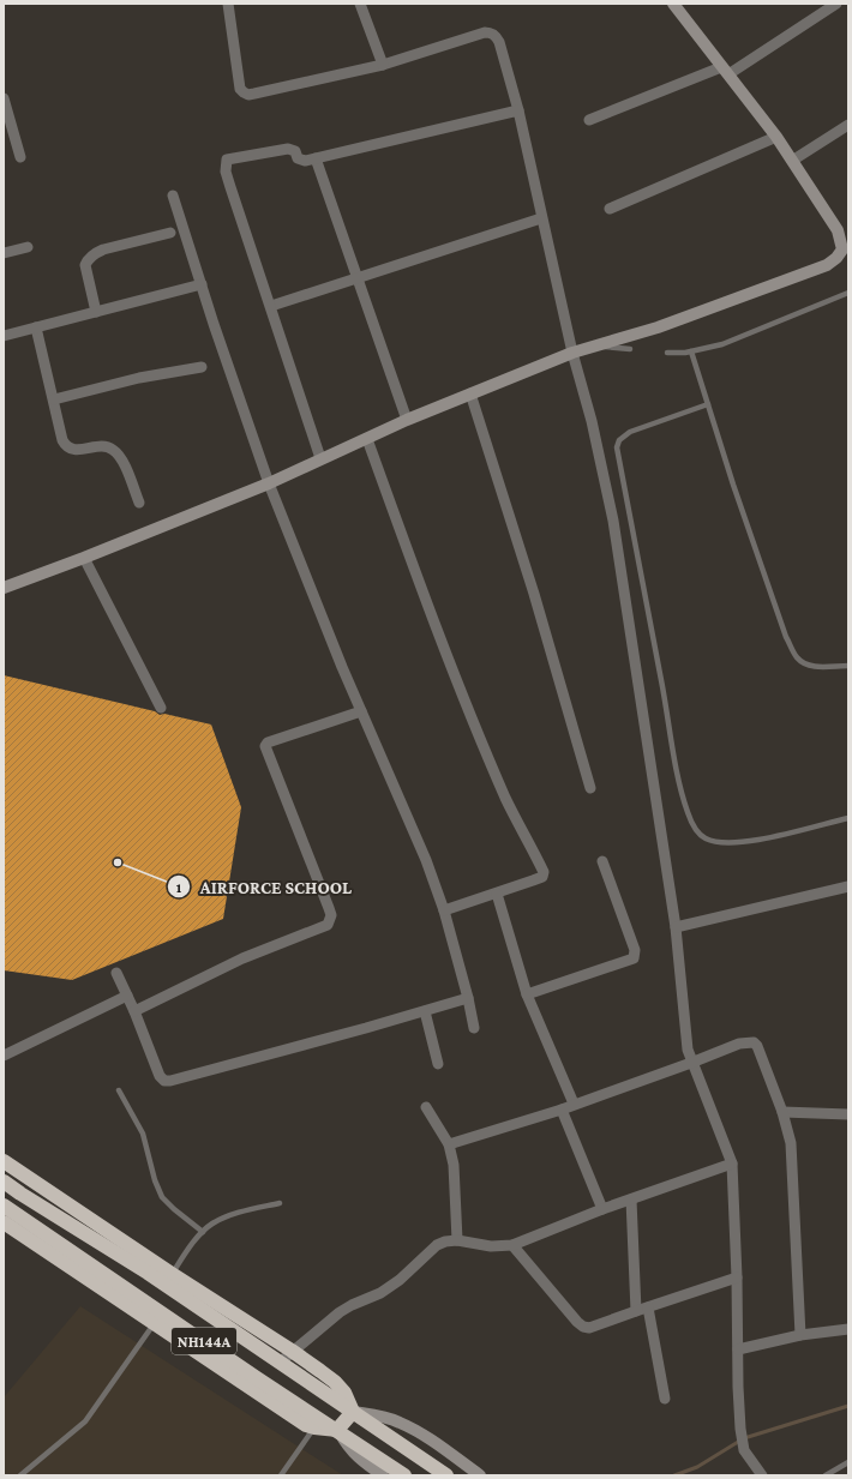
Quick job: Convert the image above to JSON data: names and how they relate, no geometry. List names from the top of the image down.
{
  "streets": {
    "highway": ["NH144A"]
  },
  "places": ["AIRFORCE SCHOOL"]
}
